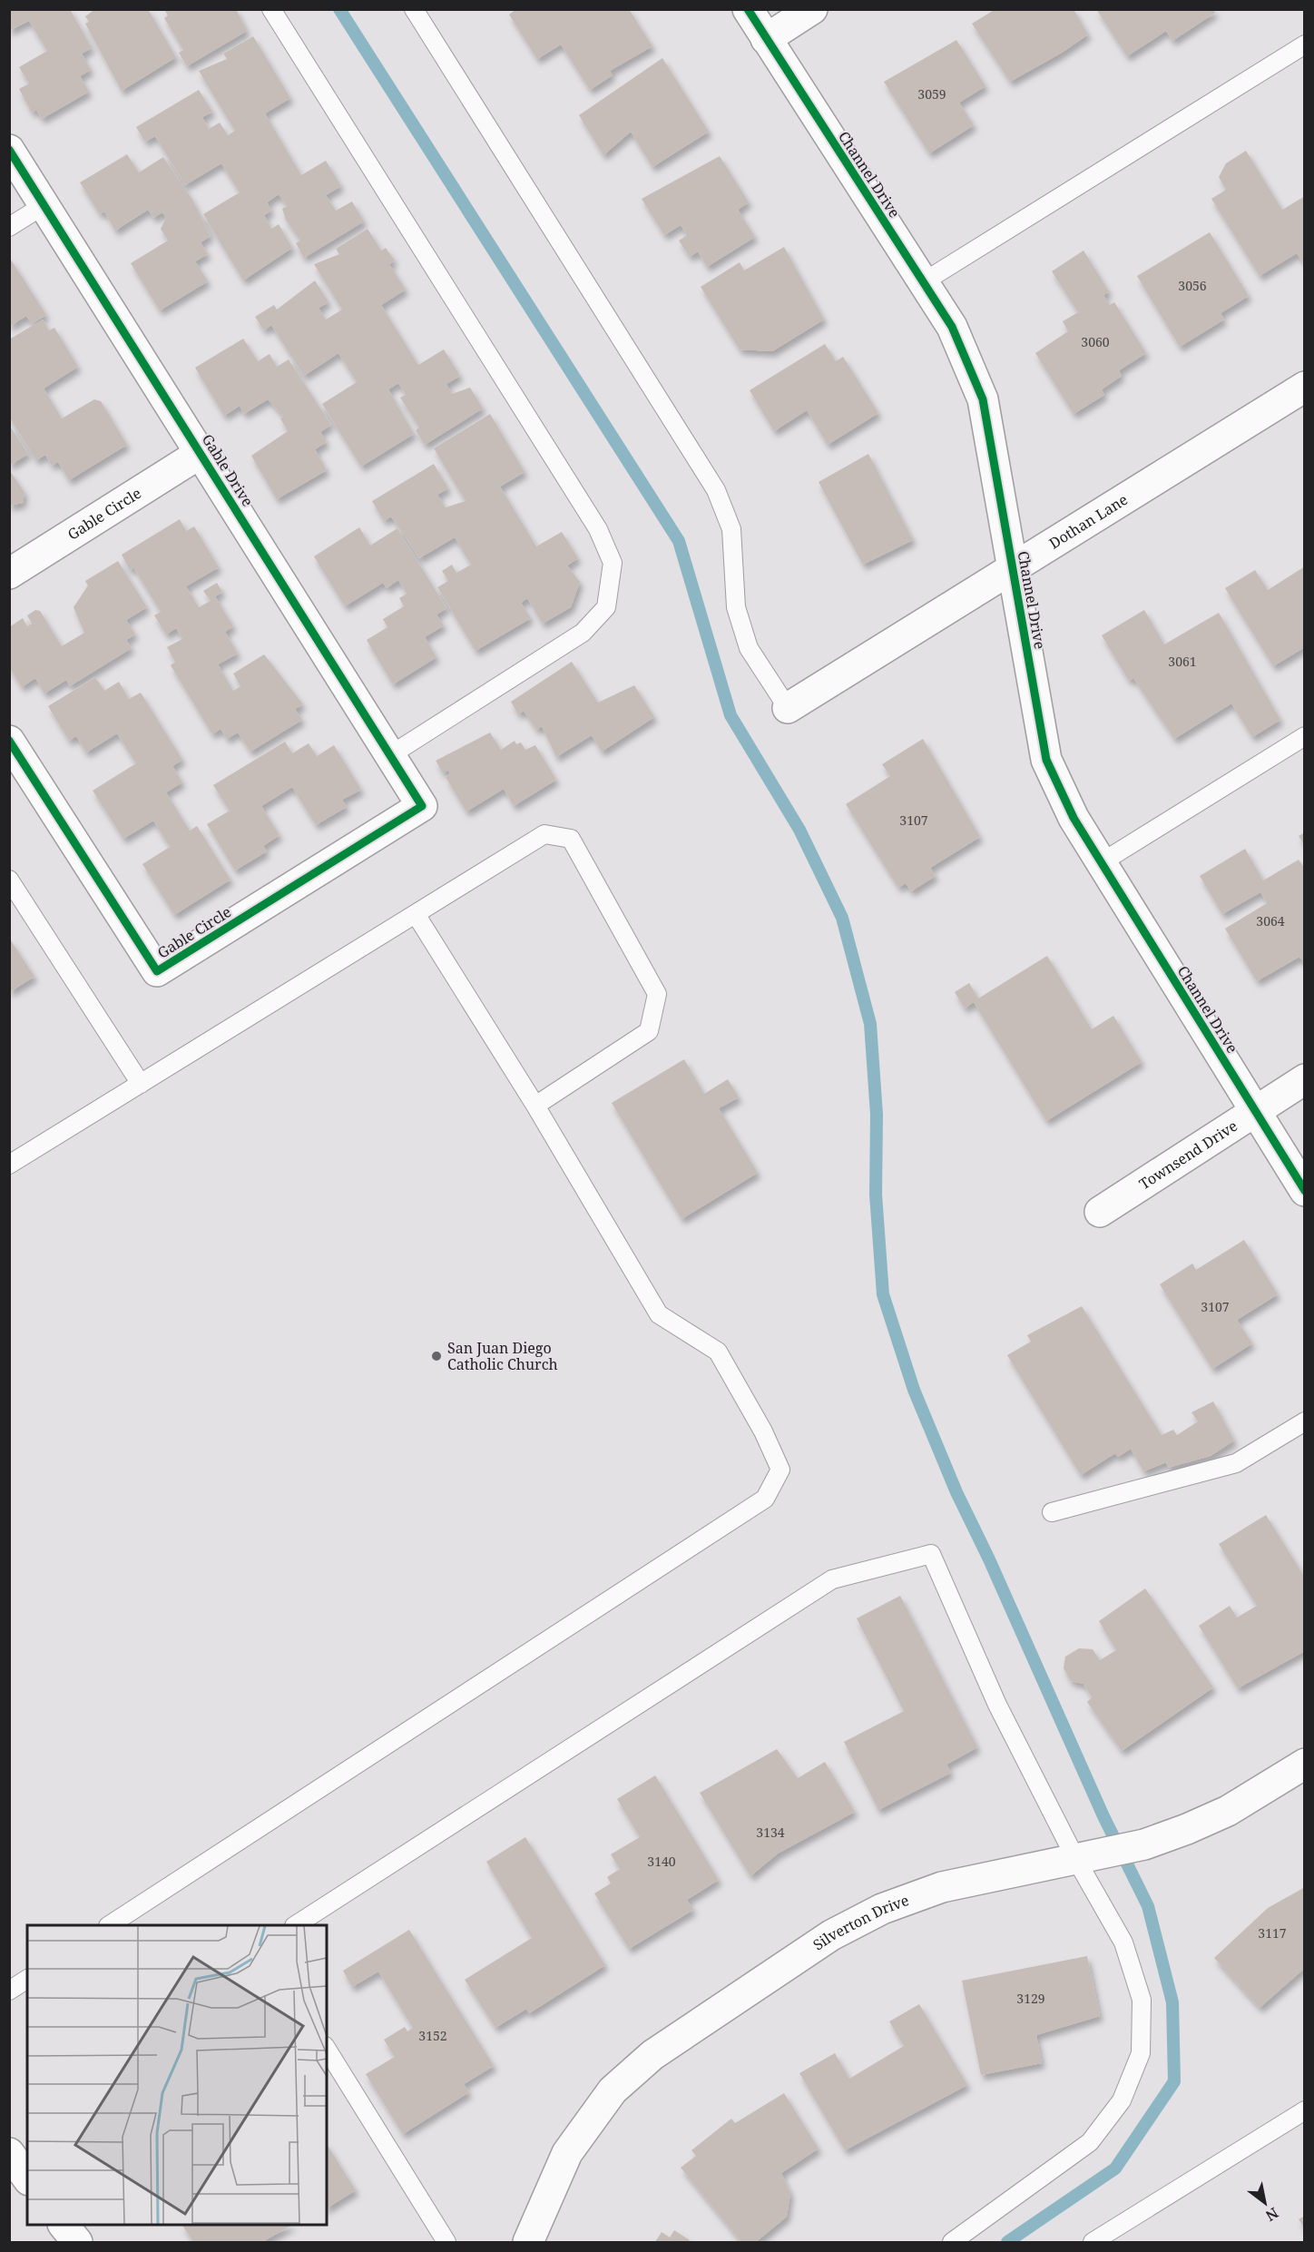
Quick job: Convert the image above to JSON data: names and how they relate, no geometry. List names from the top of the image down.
{
  "streets": {
    "street": [
      "Channel Drive",
      "Gable Drive",
      "Gable Circle",
      "Dothan Lane",
      "Townsend Drive",
      "Silverton Drive"
    ]
  },
  "crossings": [
    ["Channel Drive", "Dothan Lane"],
    ["Channel Drive", "Townsend Drive"],
    ["Gable Drive", "Gable Circle"]
  ],
  "places": ["San Juan Diego Catholic Church"],
  "house_numbers": [
    "3059",
    "3056",
    "3060",
    "3061",
    "3107",
    "3064",
    "3107",
    "3134",
    "3140",
    "3117",
    "3129",
    "3152"
  ],
  "north": "bottom right"
}
